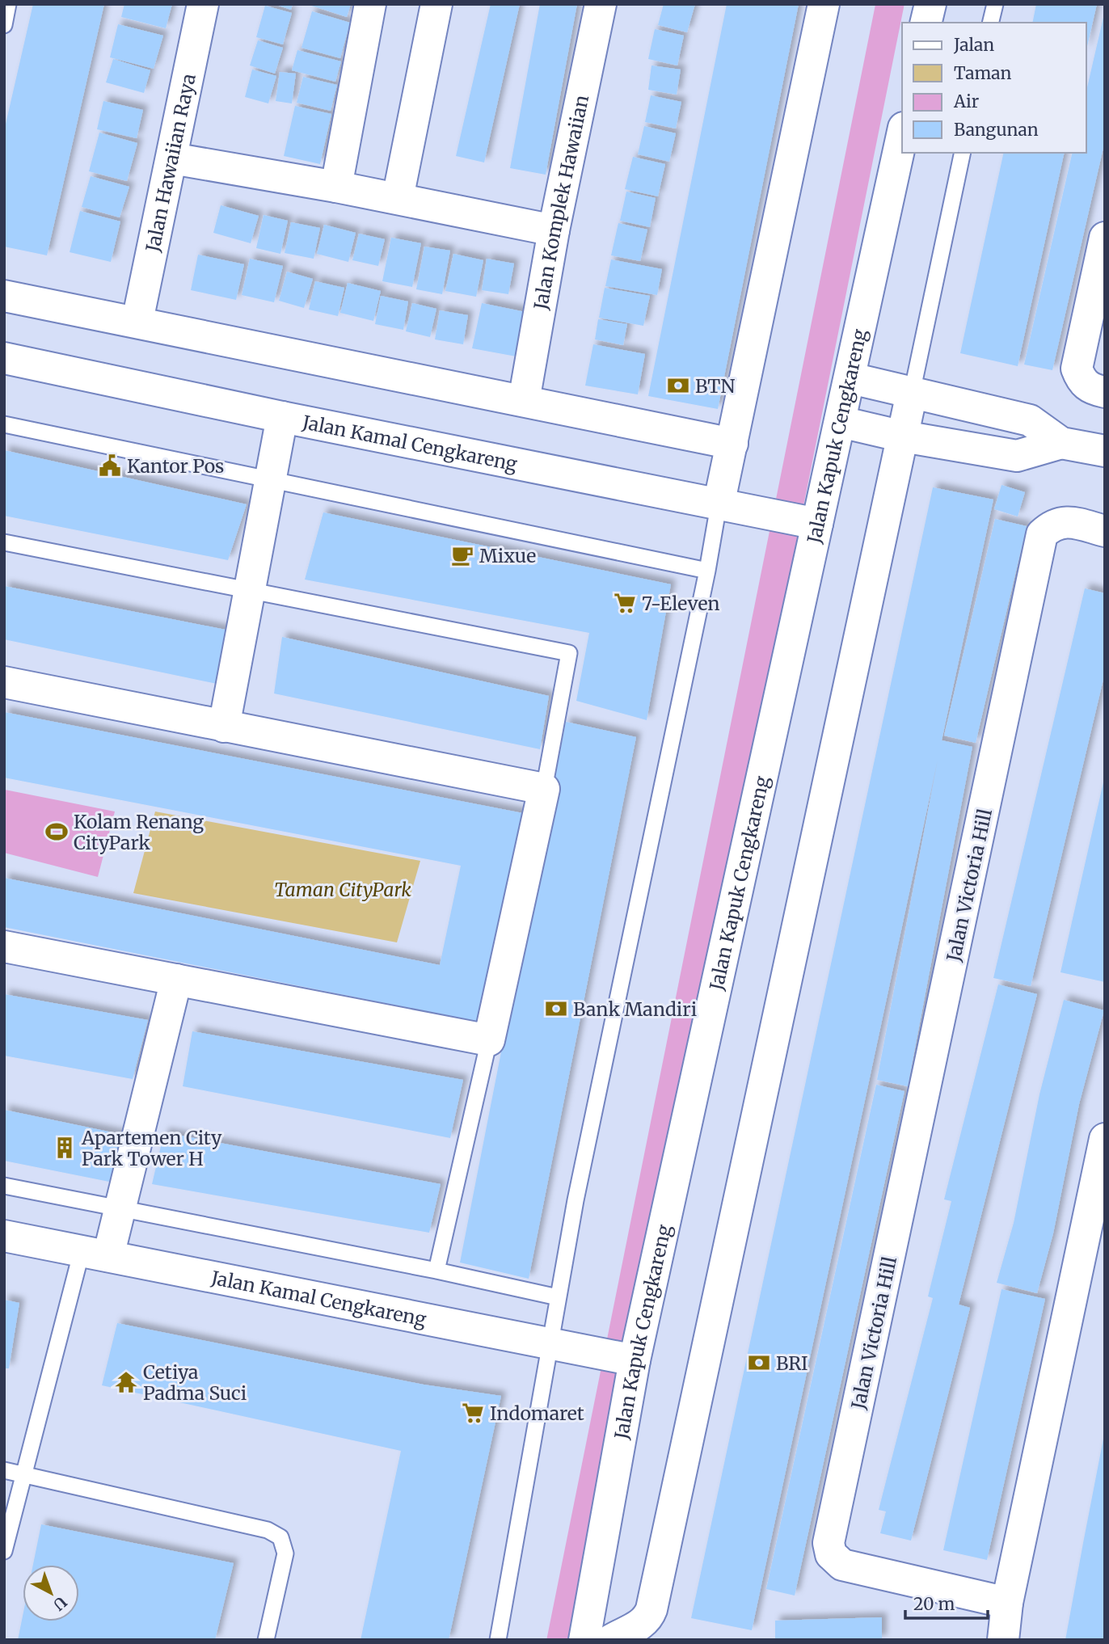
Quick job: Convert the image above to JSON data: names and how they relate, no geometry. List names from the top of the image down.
{
  "streets": {
    "street": [
      "Jalan Hawaiian Raya",
      "Jalan Komplek Hawaiian",
      "Jalan Kapuk Cengkareng",
      "Jalan Kamal Cengkareng",
      "Jalan Victoria Hill"
    ]
  },
  "crossings": [
    ["Jalan Kapuk Cengkareng", "Jalan Kamal Cengkareng"]
  ],
  "parks": ["Taman CityPark"],
  "places": {
    "bank": ["BTN", "Bank Mandiri", "BRI"],
    "public building": ["Kantor Pos"],
    "cafe": ["Mixue"],
    "supermarket": ["7-Eleven", "Indomaret"],
    "sports": ["Kolam Renang CityPark"],
    "building": ["Apartemen City Park Tower H"],
    "temple": ["Cetiya Padma Suci"]
  },
  "legend": [
    "Jalan",
    "Taman",
    "Air",
    "Bangunan"
  ],
  "scale_bar": "20 m",
  "north": "bottom right"
}
